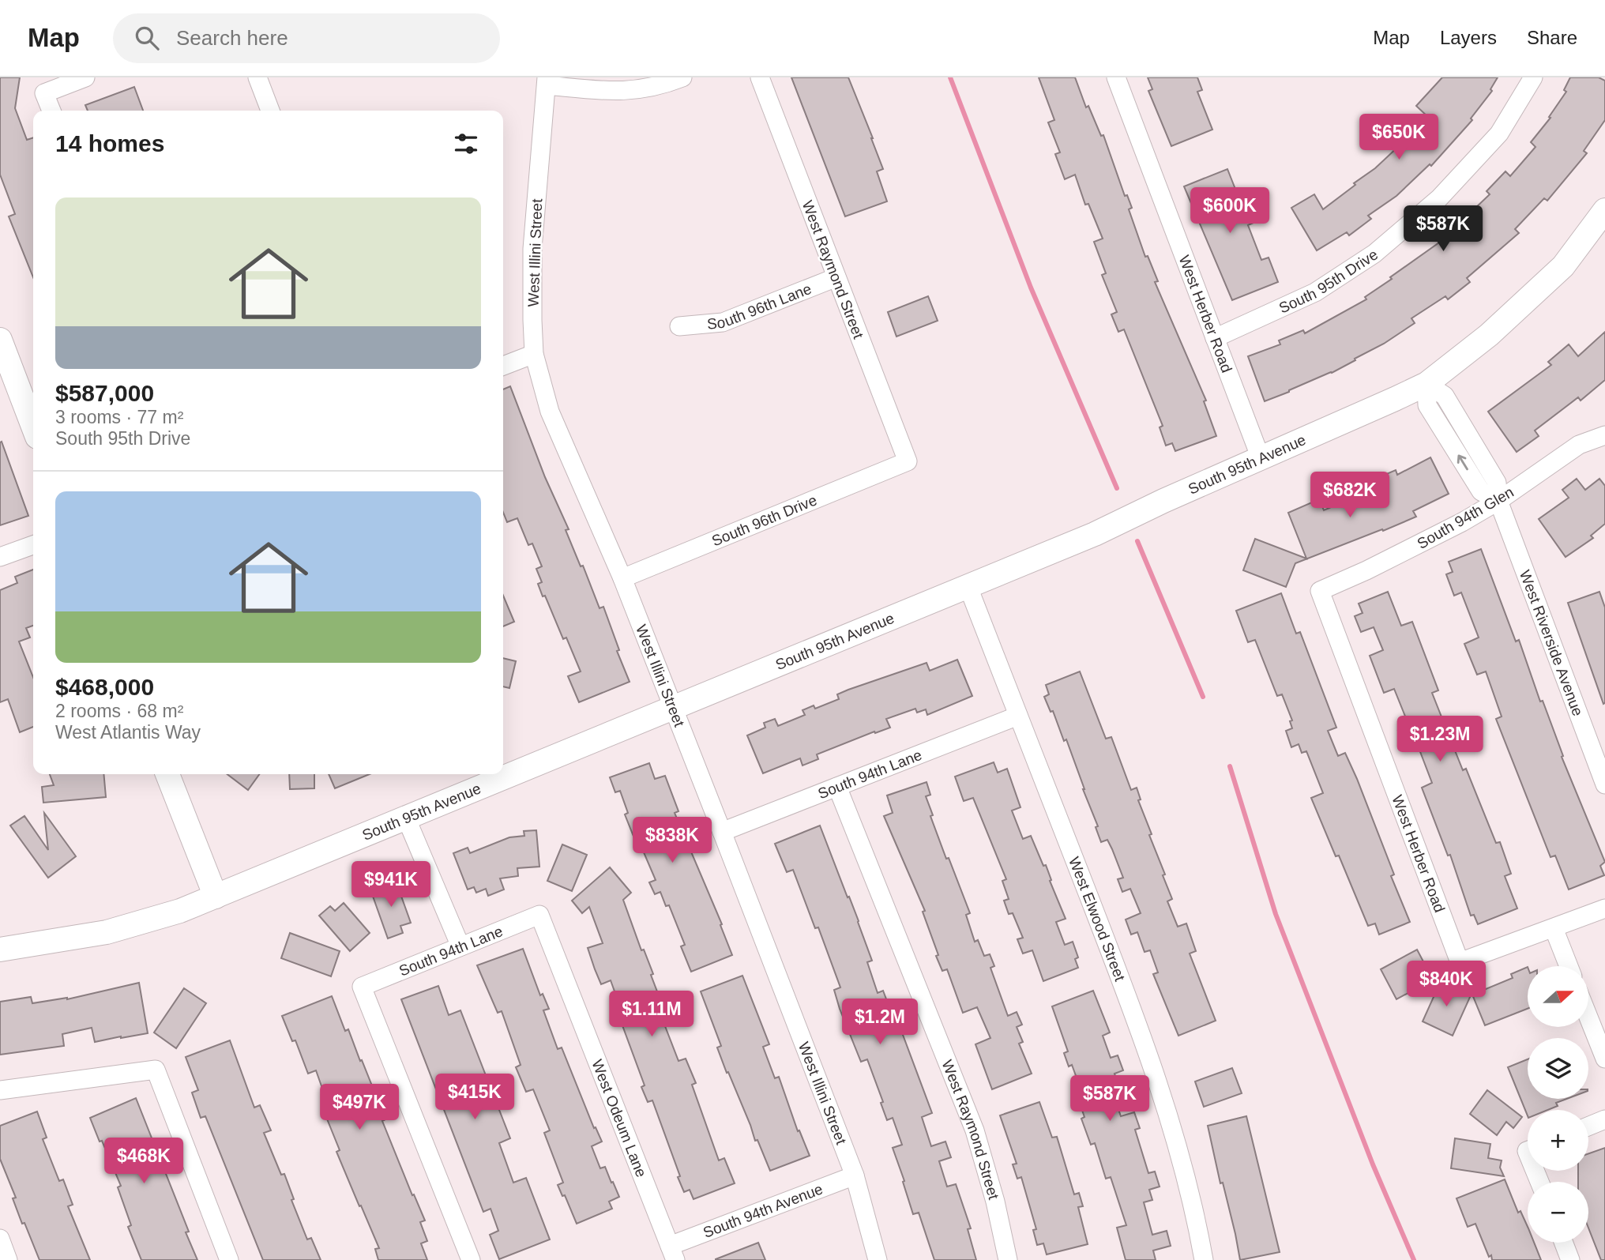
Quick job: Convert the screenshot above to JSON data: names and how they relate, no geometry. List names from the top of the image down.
{
  "streets": {
    "street": [
      "West Illini Street",
      "West Raymond Street",
      "South 95th Drive",
      "South 96th Lane",
      "West Herber Road",
      "South 95th Avenue",
      "South 94th Glen",
      "South 96th Drive",
      "West Riverside Avenue",
      "South 94th Lane",
      "West Elwood Street",
      "West Odeum Lane",
      "South 94th Avenue"
    ]
  },
  "crossings": [
    ["West Illini Street", "South 95th Avenue"],
    ["West Illini Street", "South 96th Drive"],
    ["West Illini Street", "South 94th Lane"],
    ["West Illini Street", "South 94th Avenue"],
    ["West Raymond Street", "South 96th Lane"],
    ["West Raymond Street", "South 96th Drive"],
    ["West Raymond Street", "South 94th Lane"],
    ["South 95th Drive", "West Herber Road"],
    ["West Herber Road", "South 95th Avenue"],
    ["West Herber Road", "South 94th Glen"],
    ["South 95th Avenue", "West Elwood Street"],
    ["South 94th Glen", "West Riverside Avenue"],
    ["South 94th Lane", "West Elwood Street"],
    ["South 94th Lane", "West Odeum Lane"],
    ["West Odeum Lane", "South 94th Avenue"]
  ],
  "north": "right",
  "page": {
    "header": "Map",
    "search": "Search here",
    "nav": ["Map", "Layers", "Share"],
    "heading": "14 homes",
    "price": [
      "$650K",
      "$600K",
      "$587K",
      "$682K",
      "$1.23M",
      "$838K",
      "$941K",
      "$840K",
      "$1.11M",
      "$1.2M",
      "$415K",
      "$587K",
      "$497K",
      "$468K"
    ],
    "list": [
      {
        "name": "$587,000",
        "note": "3 rooms · 77 m² · South 95th Drive"
      },
      {
        "name": "$468,000",
        "note": "2 rooms · 68 m² · West Atlantis Way"
      }
    ],
    "map_buttons": ["+", "−"]
  }
}
